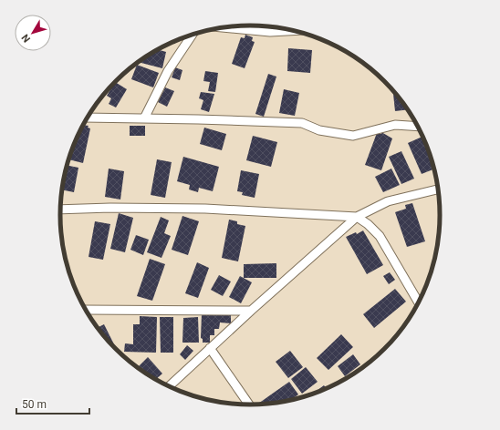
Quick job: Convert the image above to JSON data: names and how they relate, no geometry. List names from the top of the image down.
{
  "scale_bar": "50 m",
  "north": "bottom left"
}
